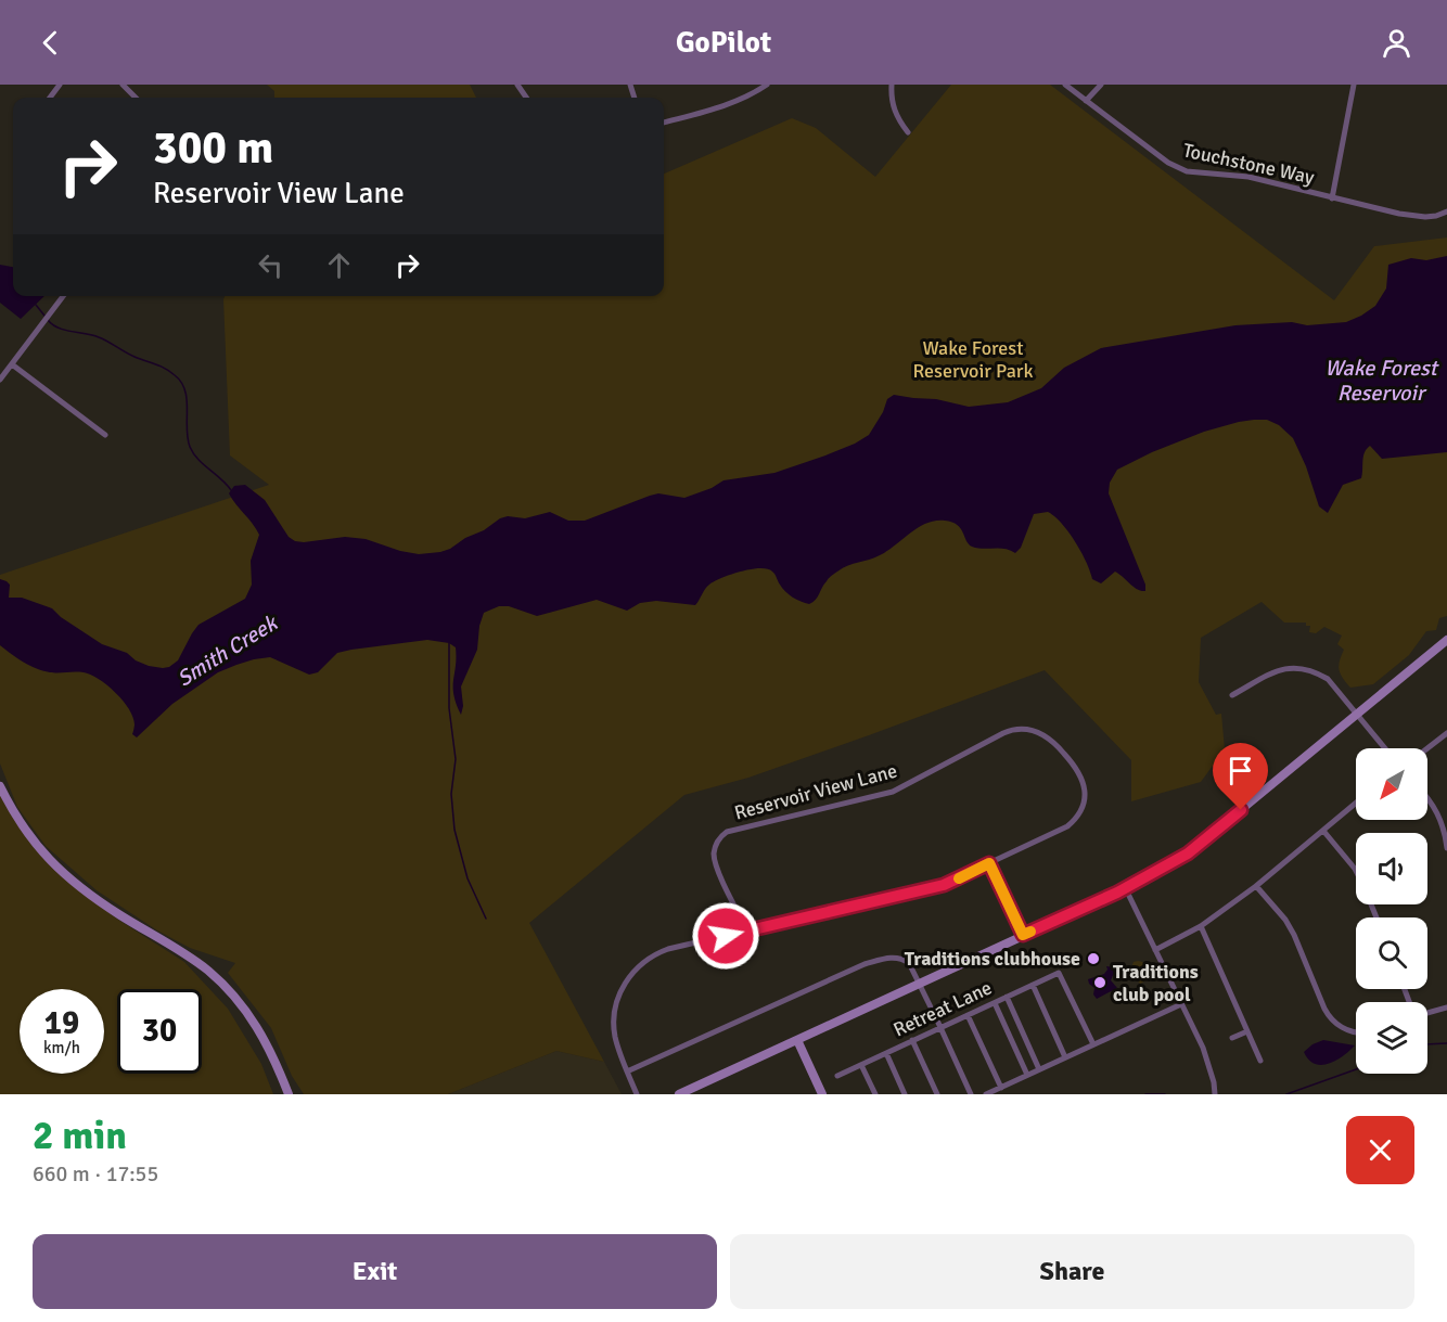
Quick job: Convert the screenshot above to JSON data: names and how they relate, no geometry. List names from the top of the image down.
{
  "streets": {
    "street": ["Touchstone Way", "Reservoir View Lane", "Retreat Lane"]
  },
  "water": ["Wake Forest Reservoir", "Smith Creek"],
  "parks": ["Wake Forest Reservoir Park"],
  "places": ["Traditions clubhouse", "Traditions club pool"],
  "north": "bottom left",
  "page": {
    "header": "GoPilot",
    "turn": ["300 m", "Reservoir View Lane"],
    "speed": "19 km/h",
    "limit": "30",
    "heading": ["2 min", "660 m · 17:55"],
    "buttons": ["Exit", "Share"]
  }
}
